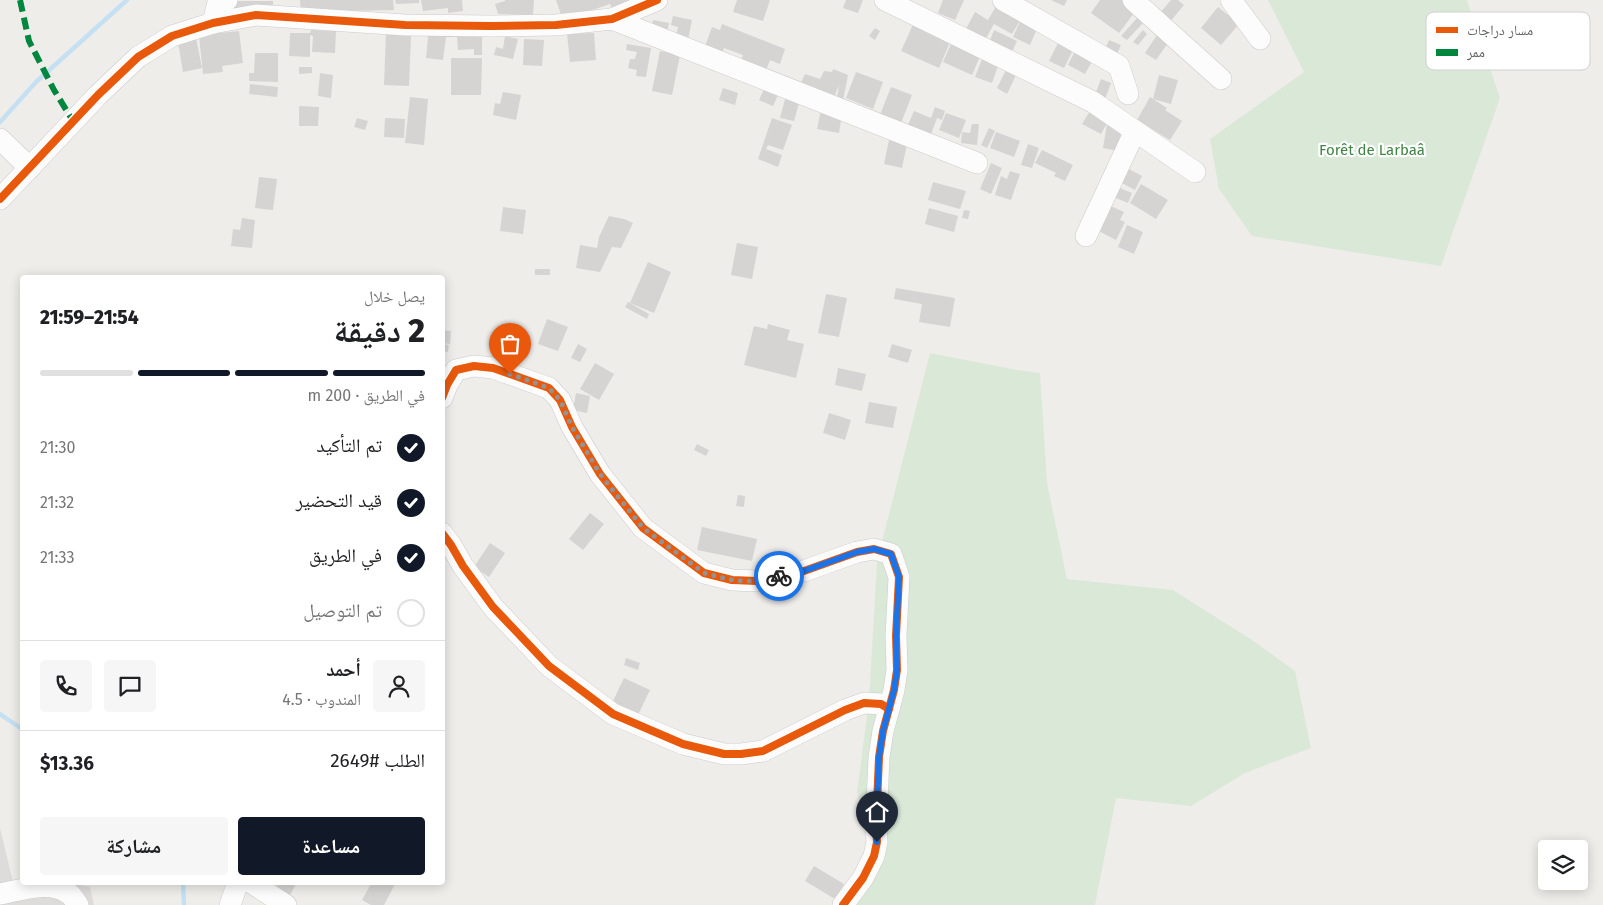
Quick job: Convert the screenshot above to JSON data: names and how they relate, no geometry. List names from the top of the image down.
{
  "parks": ["Forêt de Larbaâ"],
  "legend": ["مسار دراجات", "ممر"],
  "page": {
    "heading": ["2 دقيقة", "يصل خلال", "21:54–21:59"],
    "panel": [
      "أحمد",
      "المندوب · 4.5",
      "الطلب #2649",
      "$13.36"
    ],
    "bar": "في الطريق · 200 m",
    "list": [
      ["تم التأكيد", "21:30"],
      ["قيد التحضير", "21:32"],
      ["في الطريق", "21:33"],
      "تم التوصيل"
    ],
    "buttons": ["مساعدة", "مشاركة"]
  }
}
